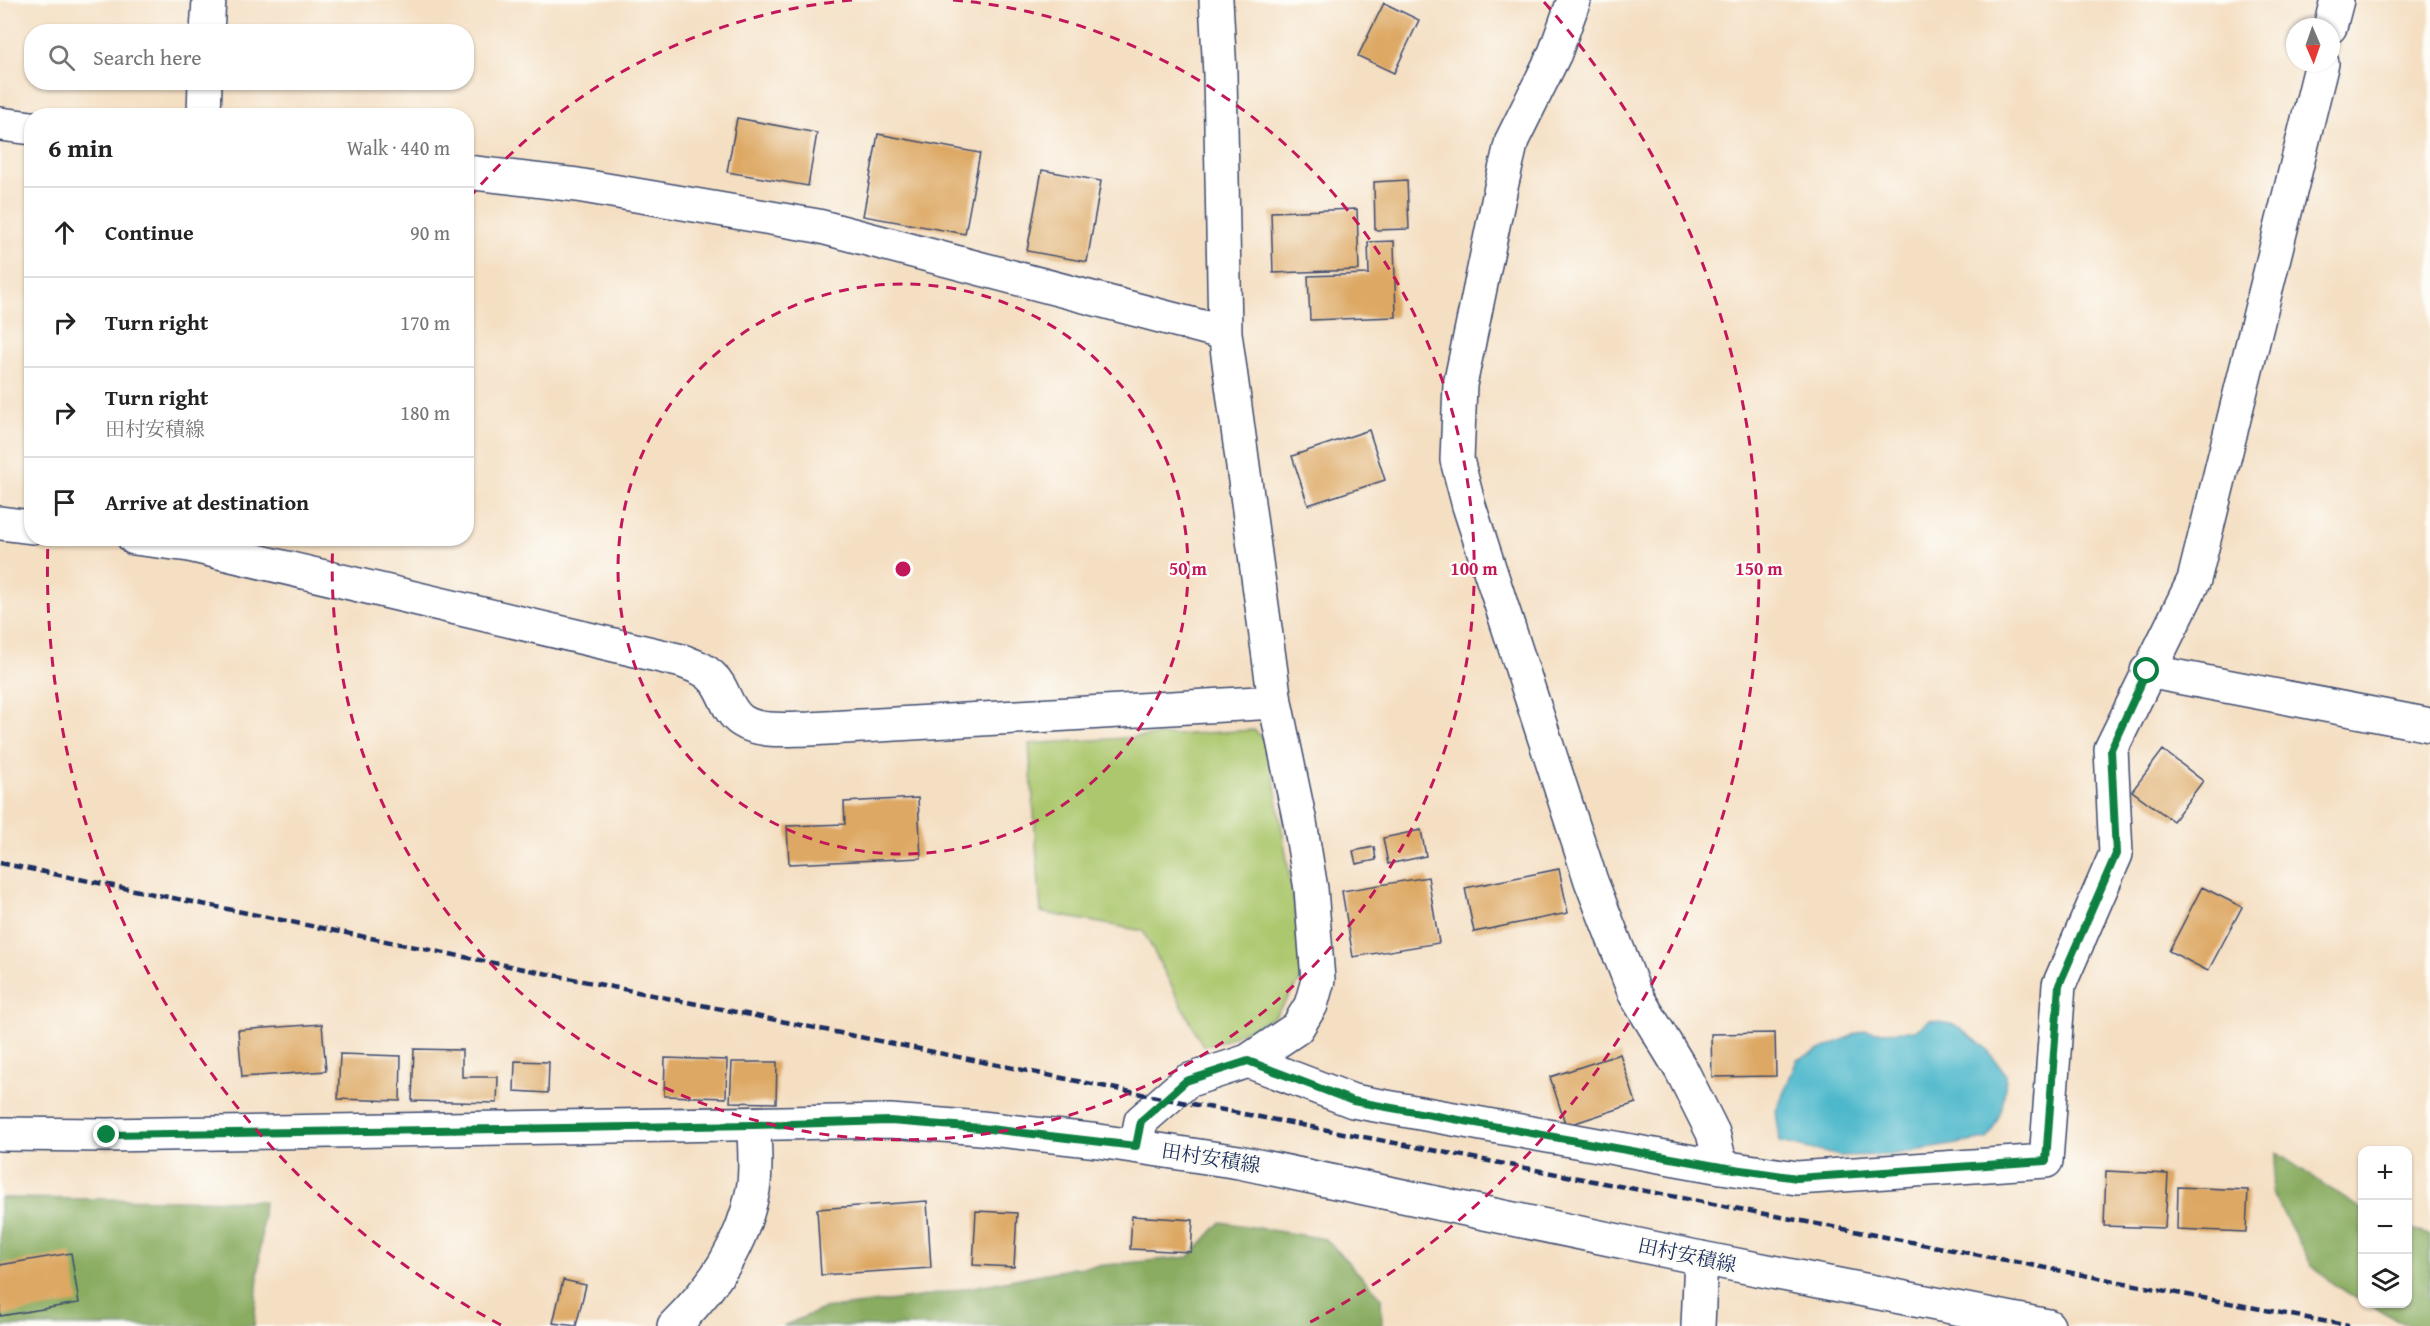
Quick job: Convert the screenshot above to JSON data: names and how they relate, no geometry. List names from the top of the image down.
{
  "streets": {
    "street": ["田村安積線"]
  },
  "north": "bottom",
  "page": {
    "search": "Search here",
    "heading": ["6 min", "Walk · 440 m"],
    "list": [
      ["Continue", "90 m"],
      ["Turn right", "170 m"],
      ["Turn right", "田村安積線", "180 m"],
      "Arrive at destination"
    ],
    "map_buttons": ["+", "−"]
  },
  "rings": ["50 m", "100 m", "150 m"]
}
